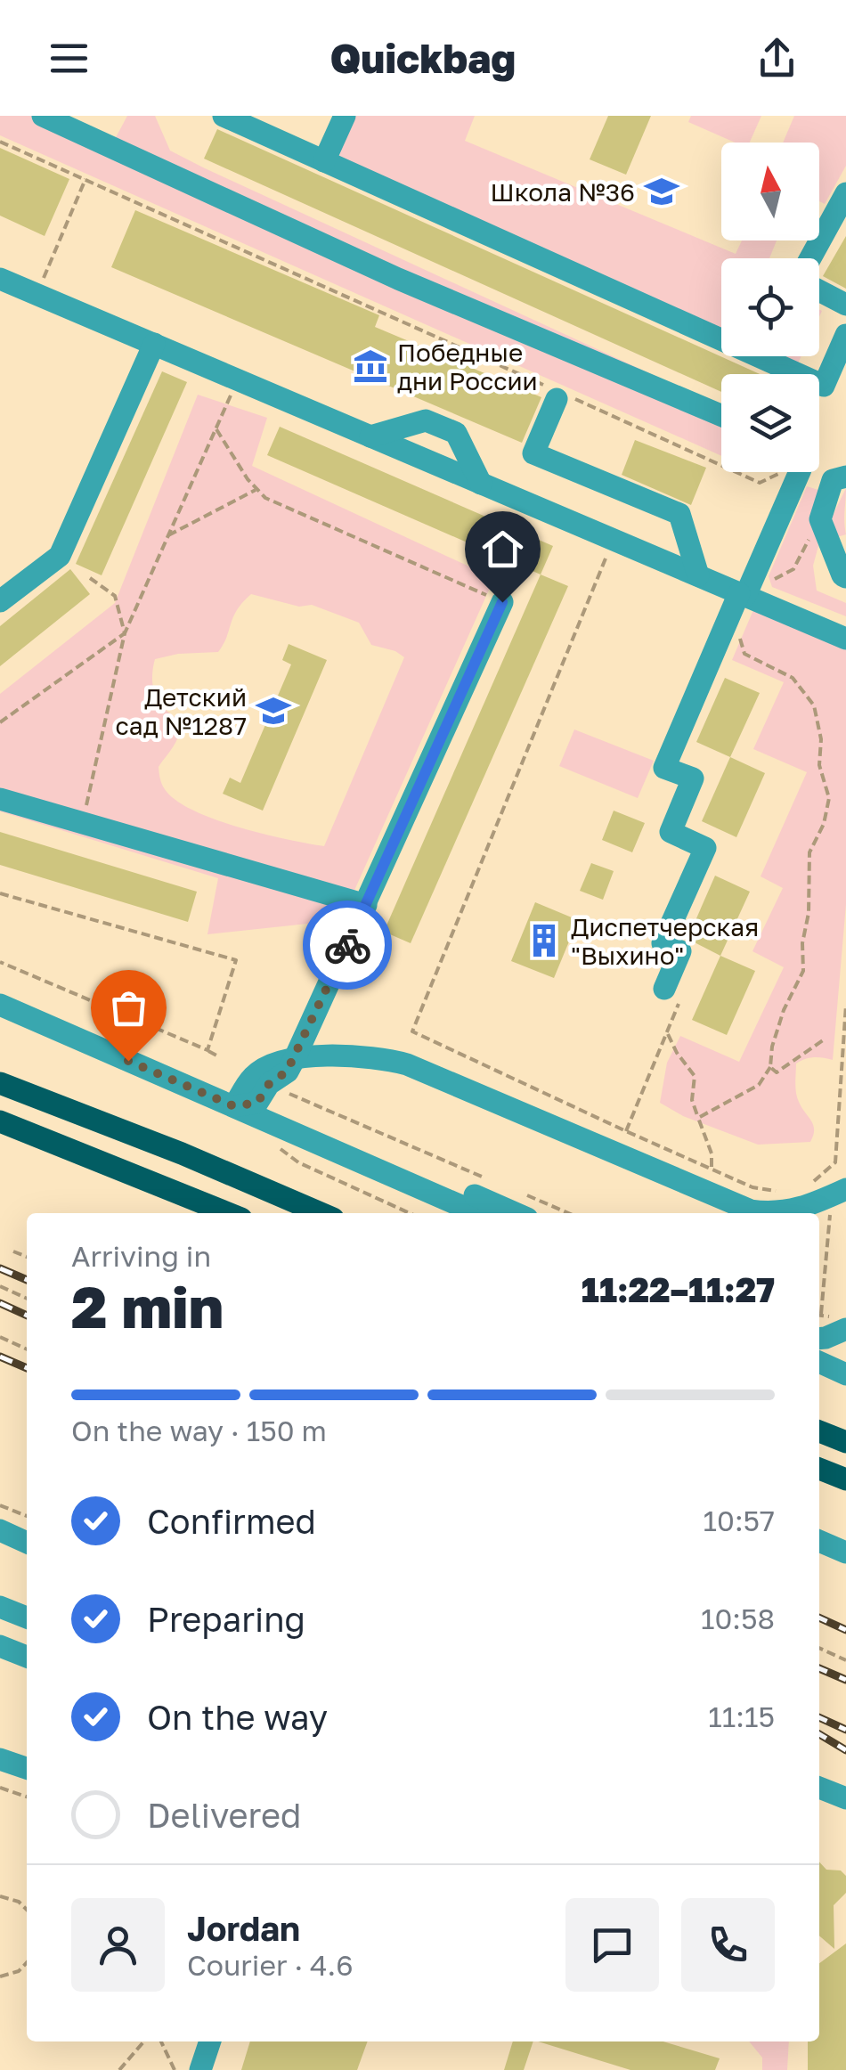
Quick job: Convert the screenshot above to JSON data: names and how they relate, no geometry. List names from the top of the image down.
{
  "places": {
    "school or university": ["Школа №36", "Детский сад №1287"],
    "museum": ["Победные дни России"],
    "building": ["Диспетчерская \"Выхино\""]
  },
  "north": "top",
  "page": {
    "header": "Quickbag",
    "heading": ["2 min", "Arriving in", "11:22–11:27"],
    "panel": ["Jordan", "Courier · 4.6"],
    "bar": "On the way · 150 m",
    "list": [
      ["Confirmed", "10:57"],
      ["Preparing", "10:58"],
      ["On the way", "11:15"],
      "Delivered"
    ]
  }
}
